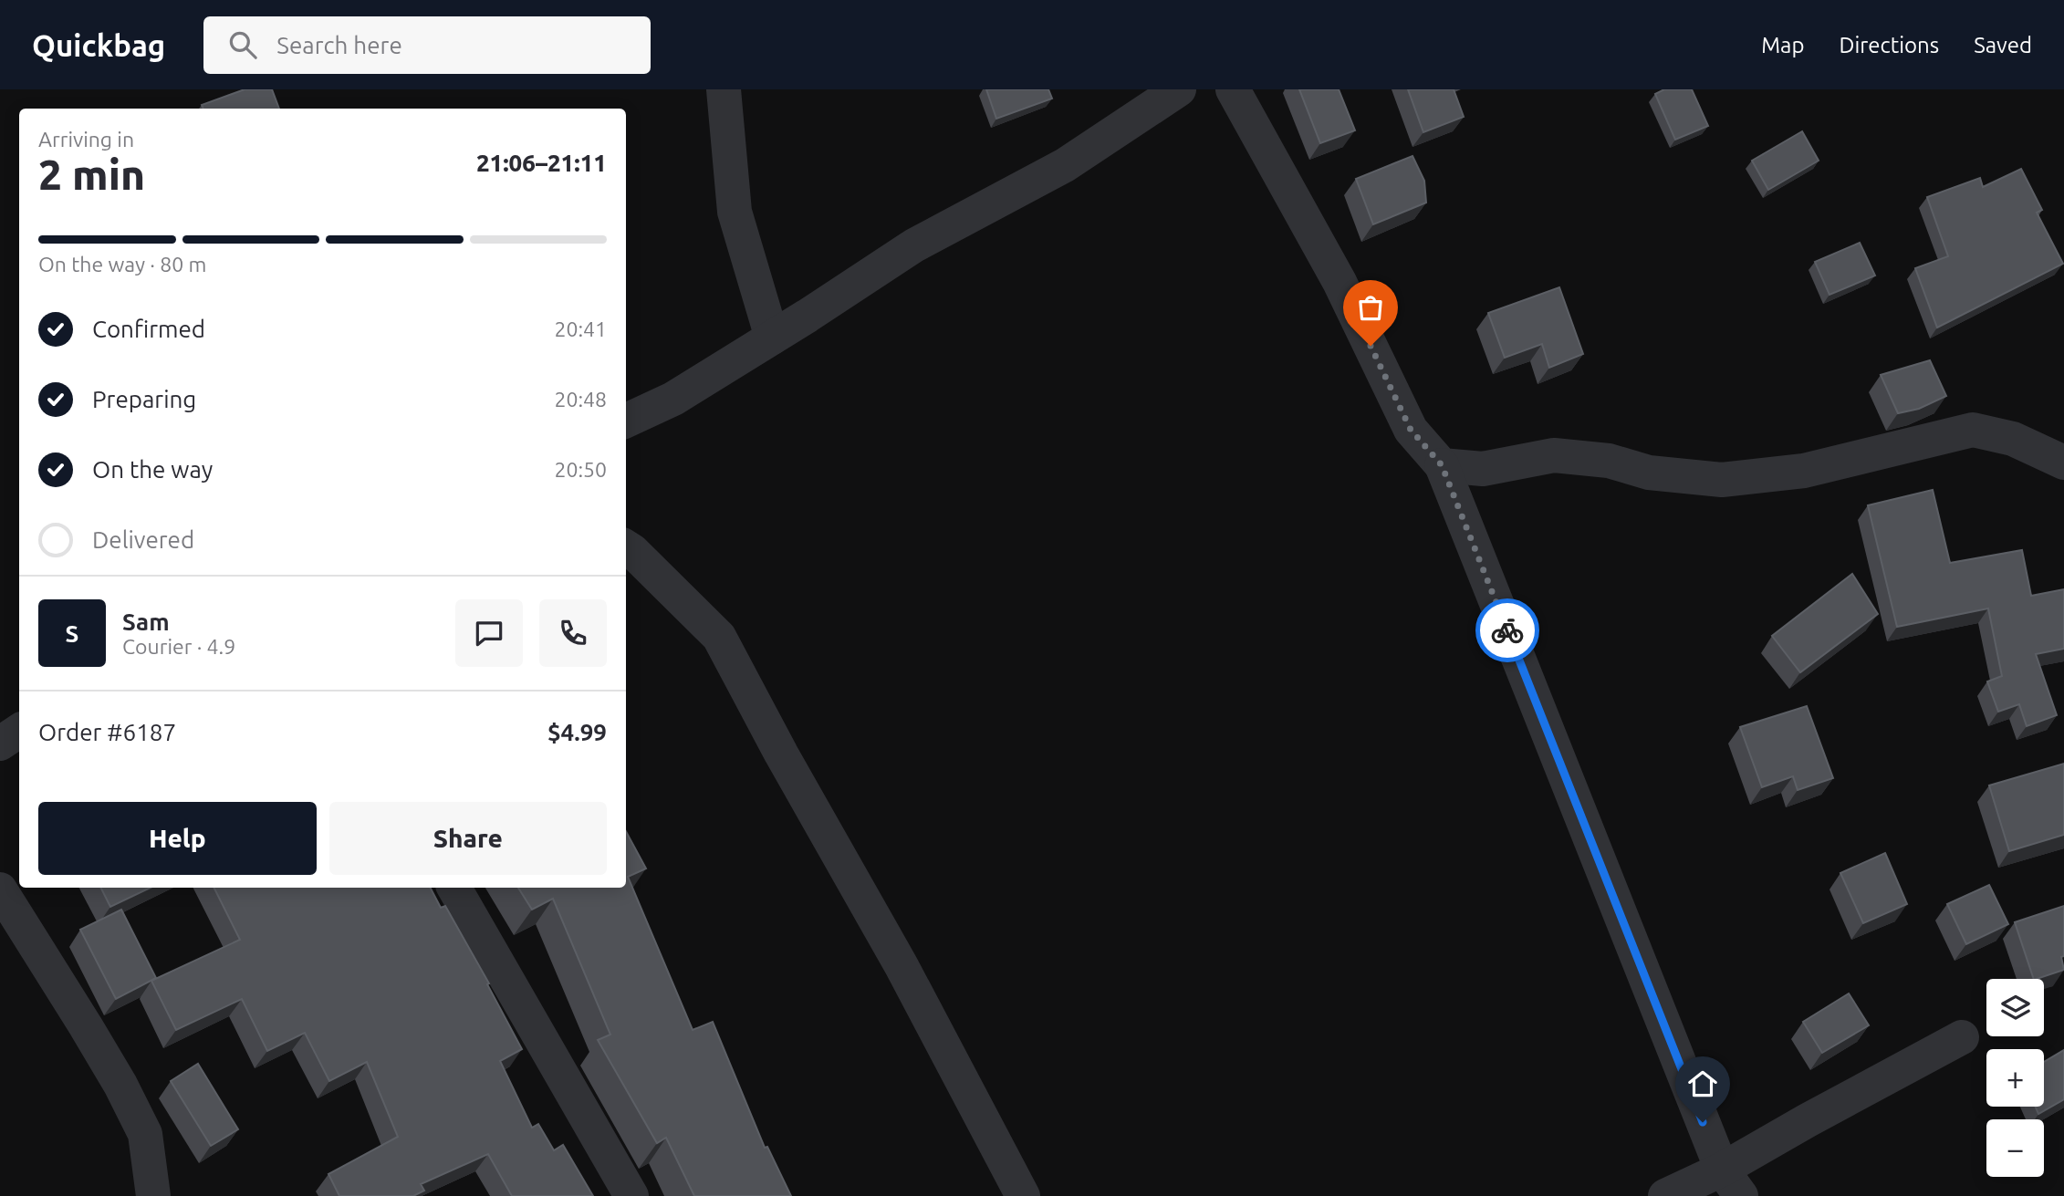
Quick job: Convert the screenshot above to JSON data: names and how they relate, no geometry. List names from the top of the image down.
{
  "page": {
    "header": "Quickbag",
    "search": "Search here",
    "nav": ["Map", "Directions", "Saved"],
    "heading": ["2 min", "Arriving in", "21:06–21:11"],
    "panel": [
      "Sam",
      "Courier · 4.9",
      "Order #6187",
      "$4.99"
    ],
    "bar": "On the way · 80 m",
    "list": [
      ["Confirmed", "20:41"],
      ["Preparing", "20:48"],
      ["On the way", "20:50"],
      "Delivered"
    ],
    "round": "S",
    "buttons": ["Help", "Share"],
    "map_buttons": ["+", "−"]
  }
}
